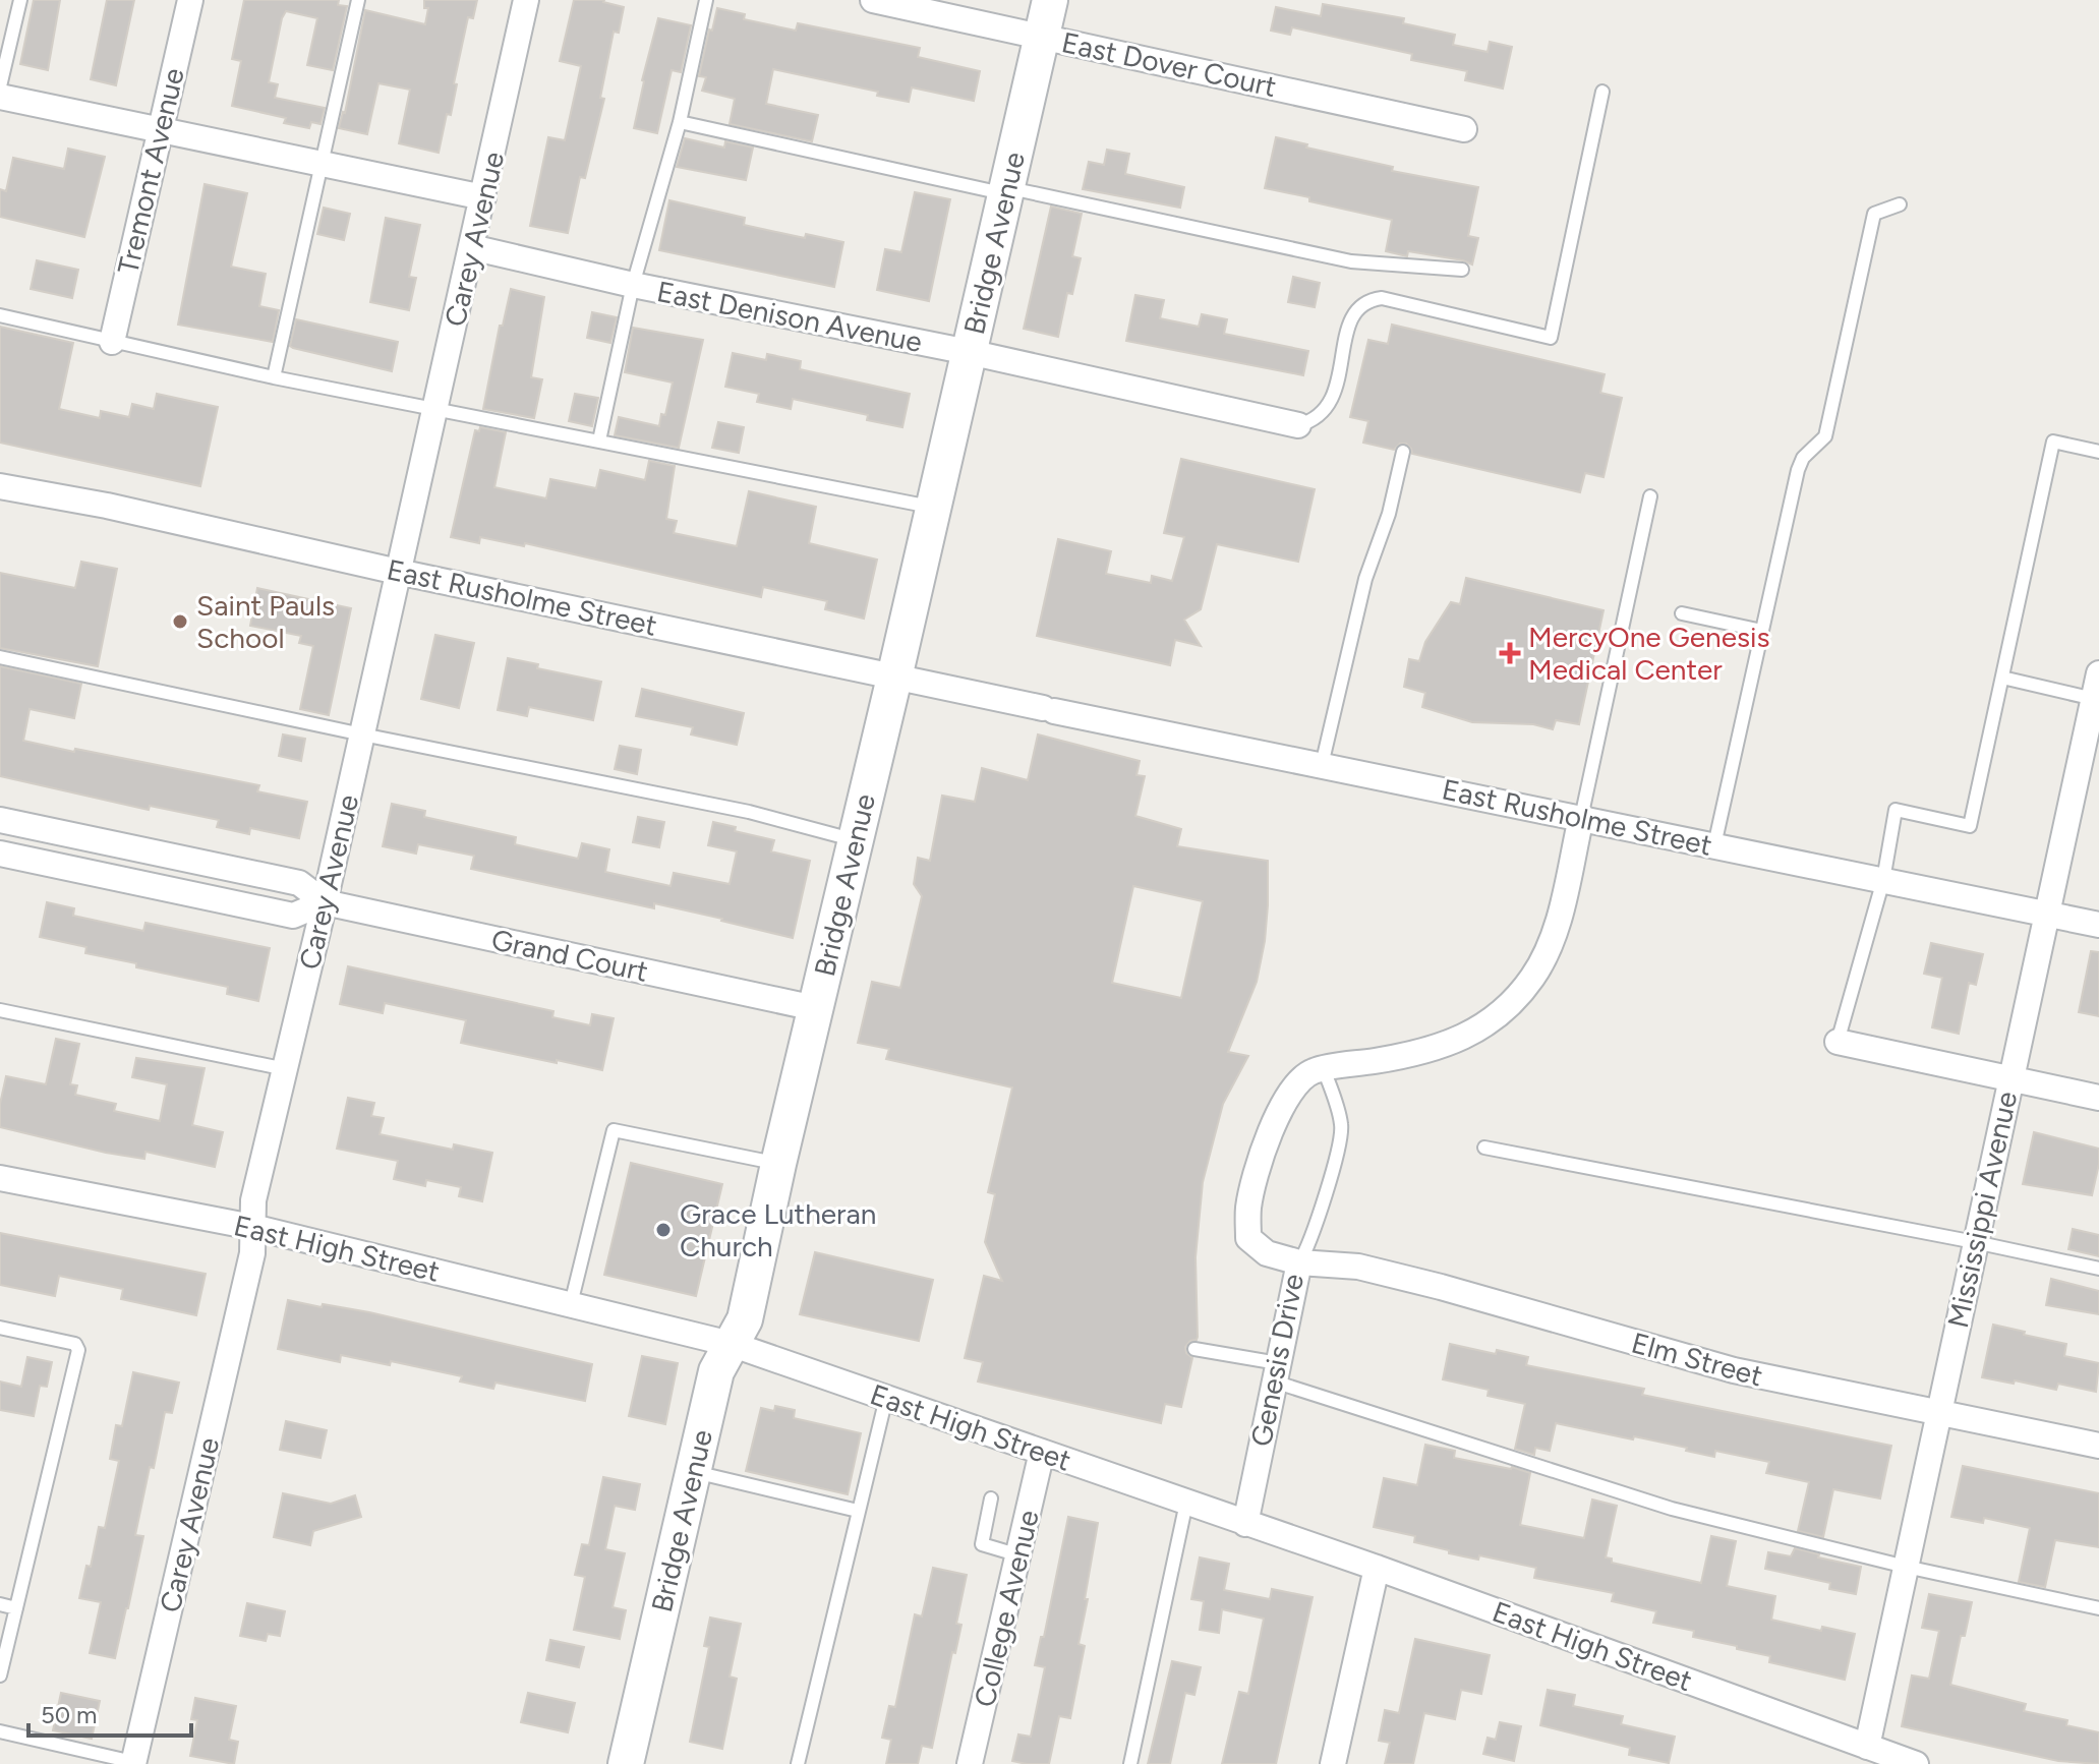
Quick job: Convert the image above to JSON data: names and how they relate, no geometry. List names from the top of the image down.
{
  "streets": {
    "street": [
      "East Dover Court",
      "Tremont Avenue",
      "Carey Avenue",
      "Bridge Avenue",
      "East Denison Avenue",
      "East Rusholme Street",
      "Grand Court",
      "Mississippi Avenue",
      "East High Street",
      "Elm Street",
      "Genesis Drive",
      "College Avenue"
    ]
  },
  "crossings": [
    ["East Dover Court", "Bridge Avenue"],
    ["Carey Avenue", "East Denison Avenue"],
    ["Carey Avenue", "East Rusholme Street"],
    ["Carey Avenue", "Grand Court"],
    ["Carey Avenue", "East High Street"],
    ["Bridge Avenue", "East Denison Avenue"],
    ["Bridge Avenue", "East Rusholme Street"],
    ["Bridge Avenue", "Grand Court"],
    ["Bridge Avenue", "East High Street"],
    ["East Rusholme Street", "Mississippi Avenue"],
    ["East Rusholme Street", "Genesis Drive"],
    ["Mississippi Avenue", "East High Street"],
    ["Mississippi Avenue", "Elm Street"],
    ["East High Street", "Genesis Drive"],
    ["East High Street", "College Avenue"],
    ["Elm Street", "Genesis Drive"]
  ],
  "places": {
    "other": ["Saint Pauls School", "Grace Lutheran Church"],
    "health": ["MercyOne Genesis Medical Center"]
  },
  "scale_bar": "50 m"
}
